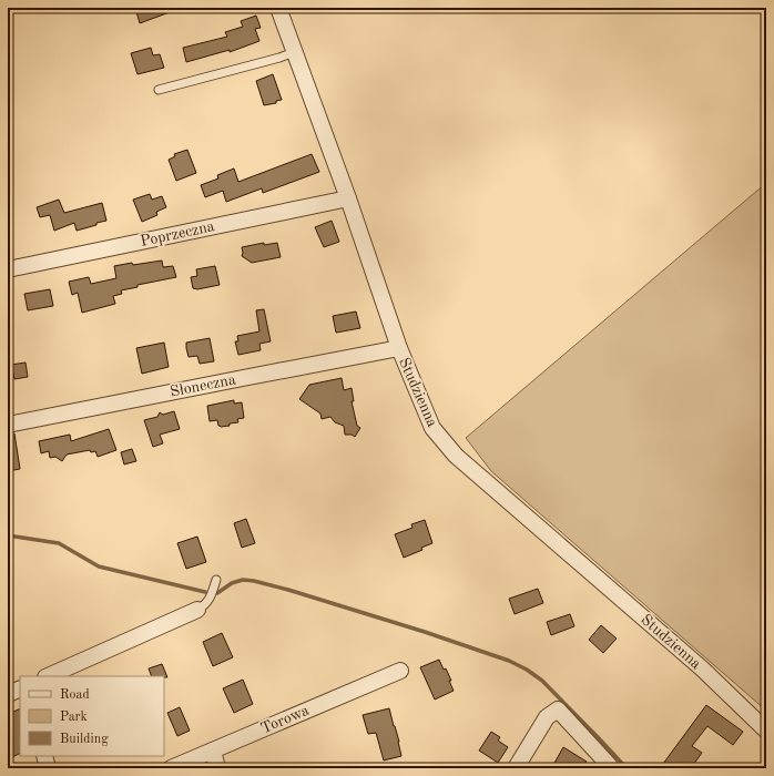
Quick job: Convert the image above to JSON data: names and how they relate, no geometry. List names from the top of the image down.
{
  "streets": {
    "street": [
      "Poprzeczna",
      "Słoneczna",
      "Studzienna",
      "Torowa"
    ]
  },
  "crossings": [
    ["Poprzeczna", "Studzienna"],
    ["Słoneczna", "Studzienna"]
  ],
  "legend": ["Road", "Park", "Building"]
}
